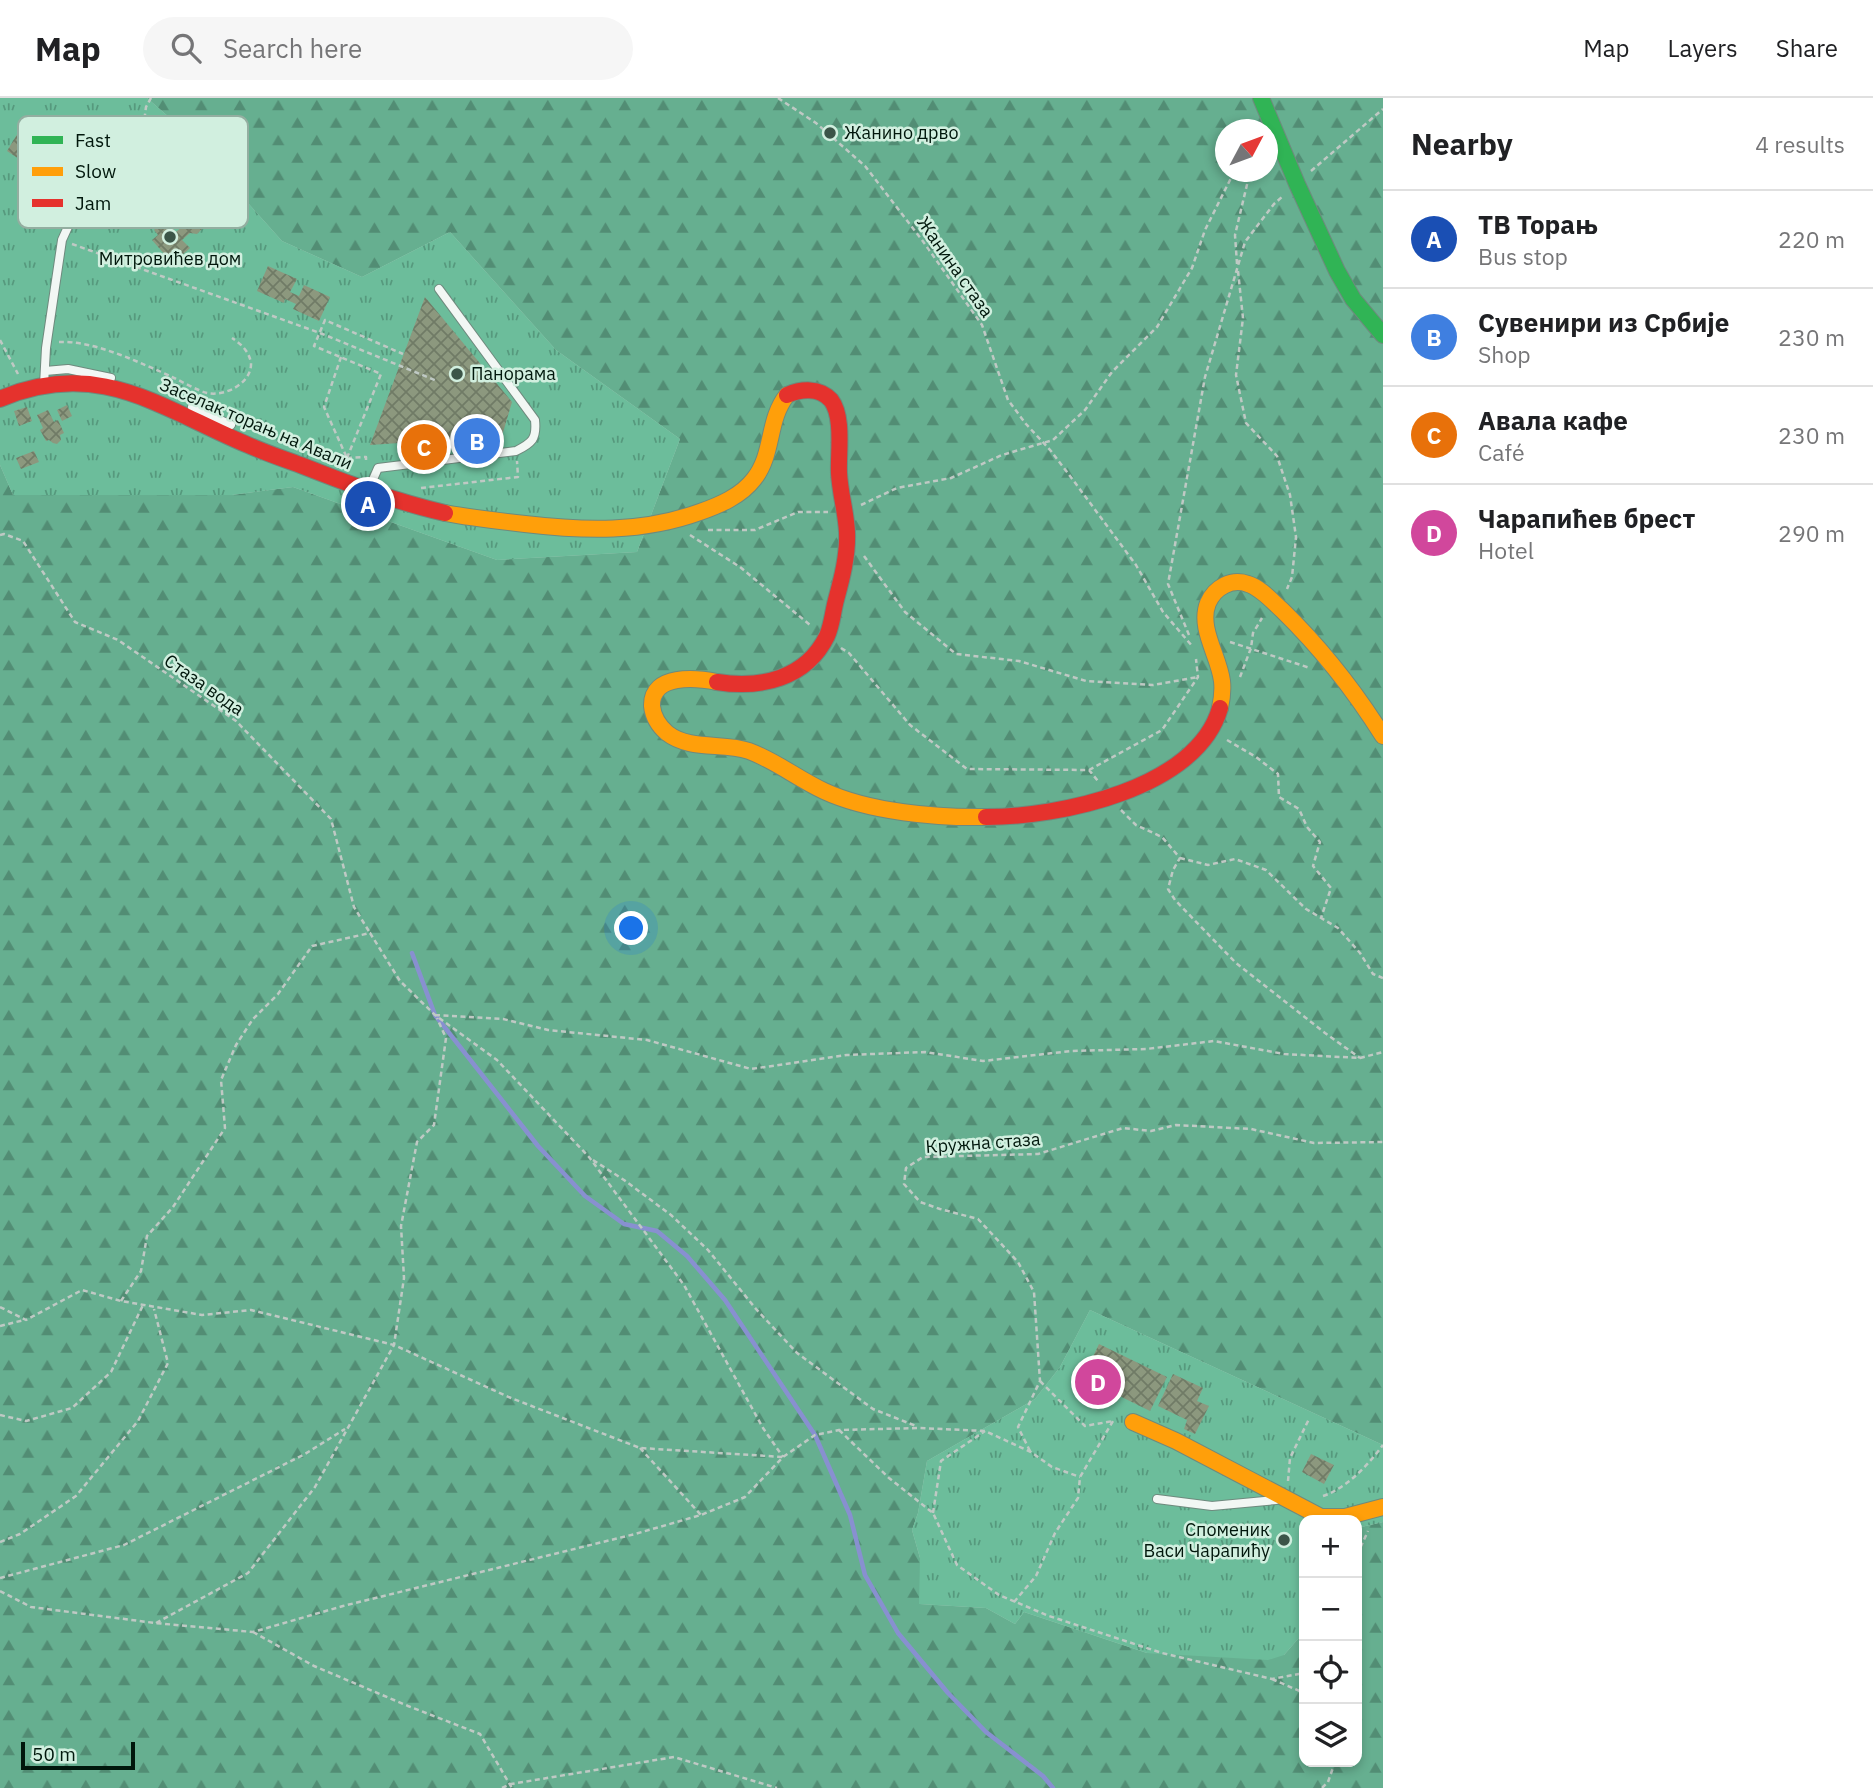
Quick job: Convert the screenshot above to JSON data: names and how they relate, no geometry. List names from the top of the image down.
{
  "streets": {
    "street": ["Заселак торањ на Авали"],
    "path": ["Жанина стаза", "Стаза вода", "Кружна стаза"]
  },
  "places": [
    "Жанино дрво",
    "Митровићев дом",
    "Панорама",
    "Споменик Васи Чарапићу"
  ],
  "legend": ["Fast", "Slow", "Jam"],
  "scale_bar": "50 m",
  "north": "top right",
  "page": {
    "header": "Map",
    "search": "Search here",
    "nav": ["Map", "Layers", "Share"],
    "heading": ["Nearby", "4 results"],
    "list": [
      {
        "mark": "A",
        "name": "ТВ Торањ",
        "note": "Bus stop",
        "value": "220 m"
      },
      {
        "mark": "B",
        "name": "Сувенири из Србије",
        "note": "Shop",
        "value": "230 m"
      },
      {
        "mark": "C",
        "name": "Авала кафе",
        "note": "Café",
        "value": "230 m"
      },
      {
        "mark": "D",
        "name": "Чарапићев брест",
        "note": "Hotel",
        "value": "290 m"
      }
    ],
    "pins": [
      "B",
      "C",
      "A",
      "D"
    ],
    "map_buttons": ["+", "−"],
    "scale": "50 m"
  }
}
